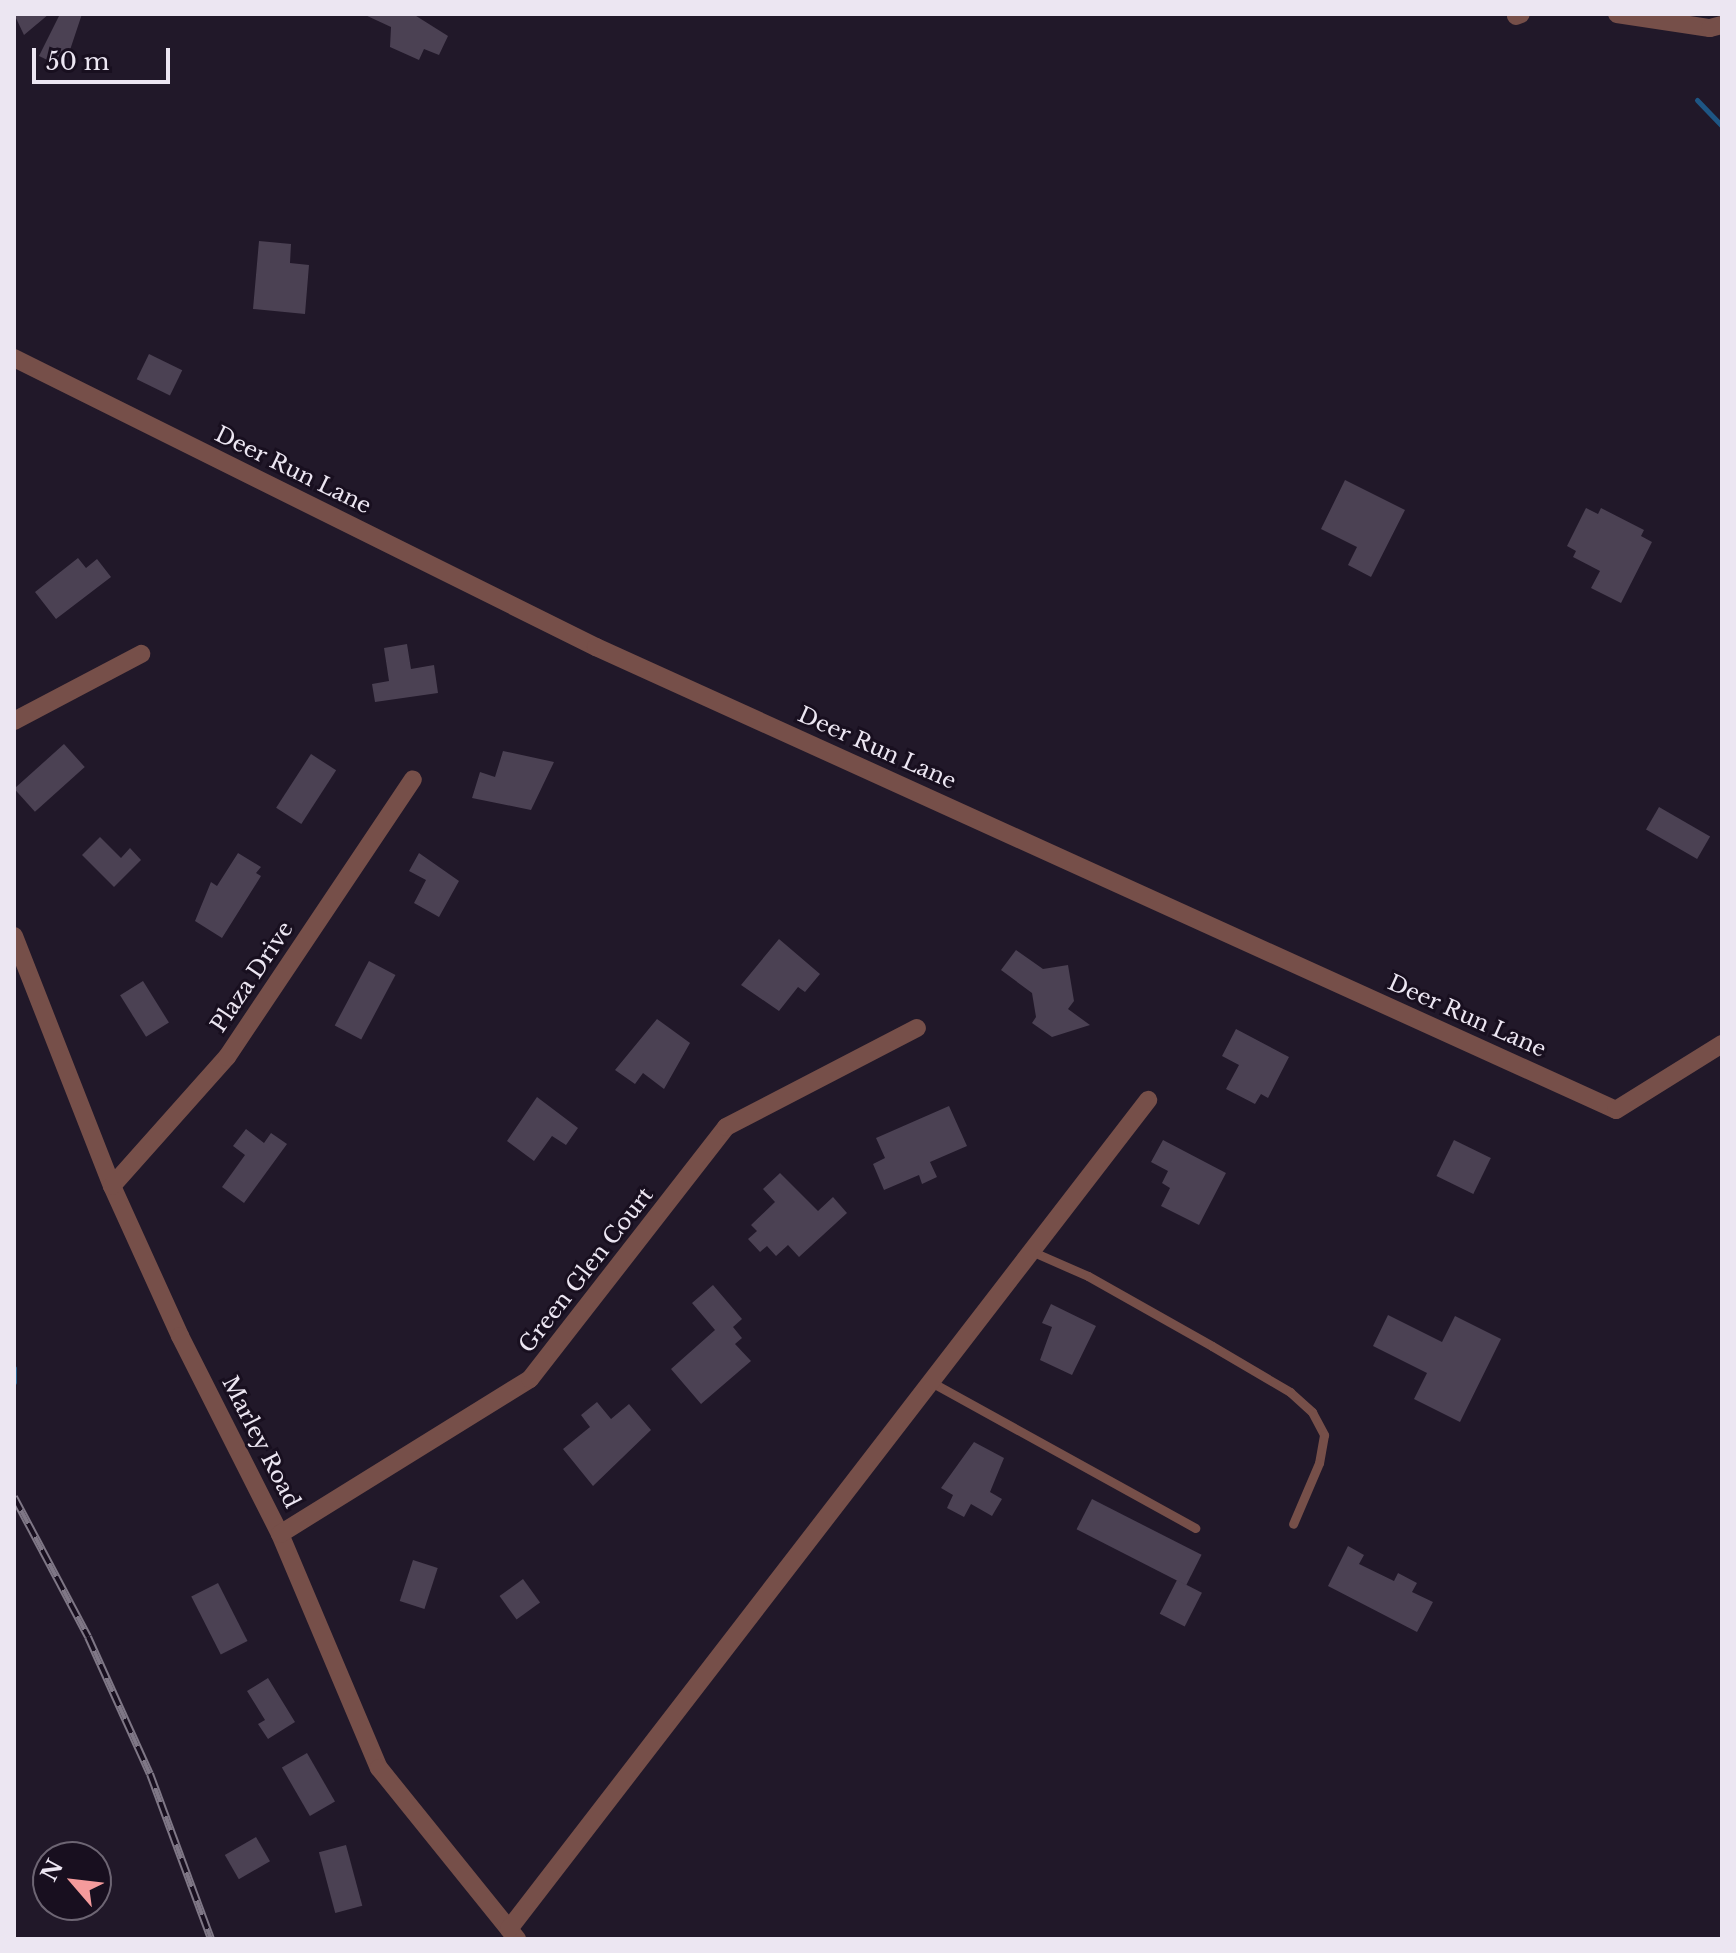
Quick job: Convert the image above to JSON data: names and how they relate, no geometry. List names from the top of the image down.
{
  "streets": {
    "street": [
      "Deer Run Lane",
      "Plaza Drive",
      "Green Glen Court",
      "Marley Road"
    ]
  },
  "crossings": [
    ["Plaza Drive", "Marley Road"],
    ["Green Glen Court", "Marley Road"]
  ],
  "scale_bar": "50 m",
  "north": "top left"
}
